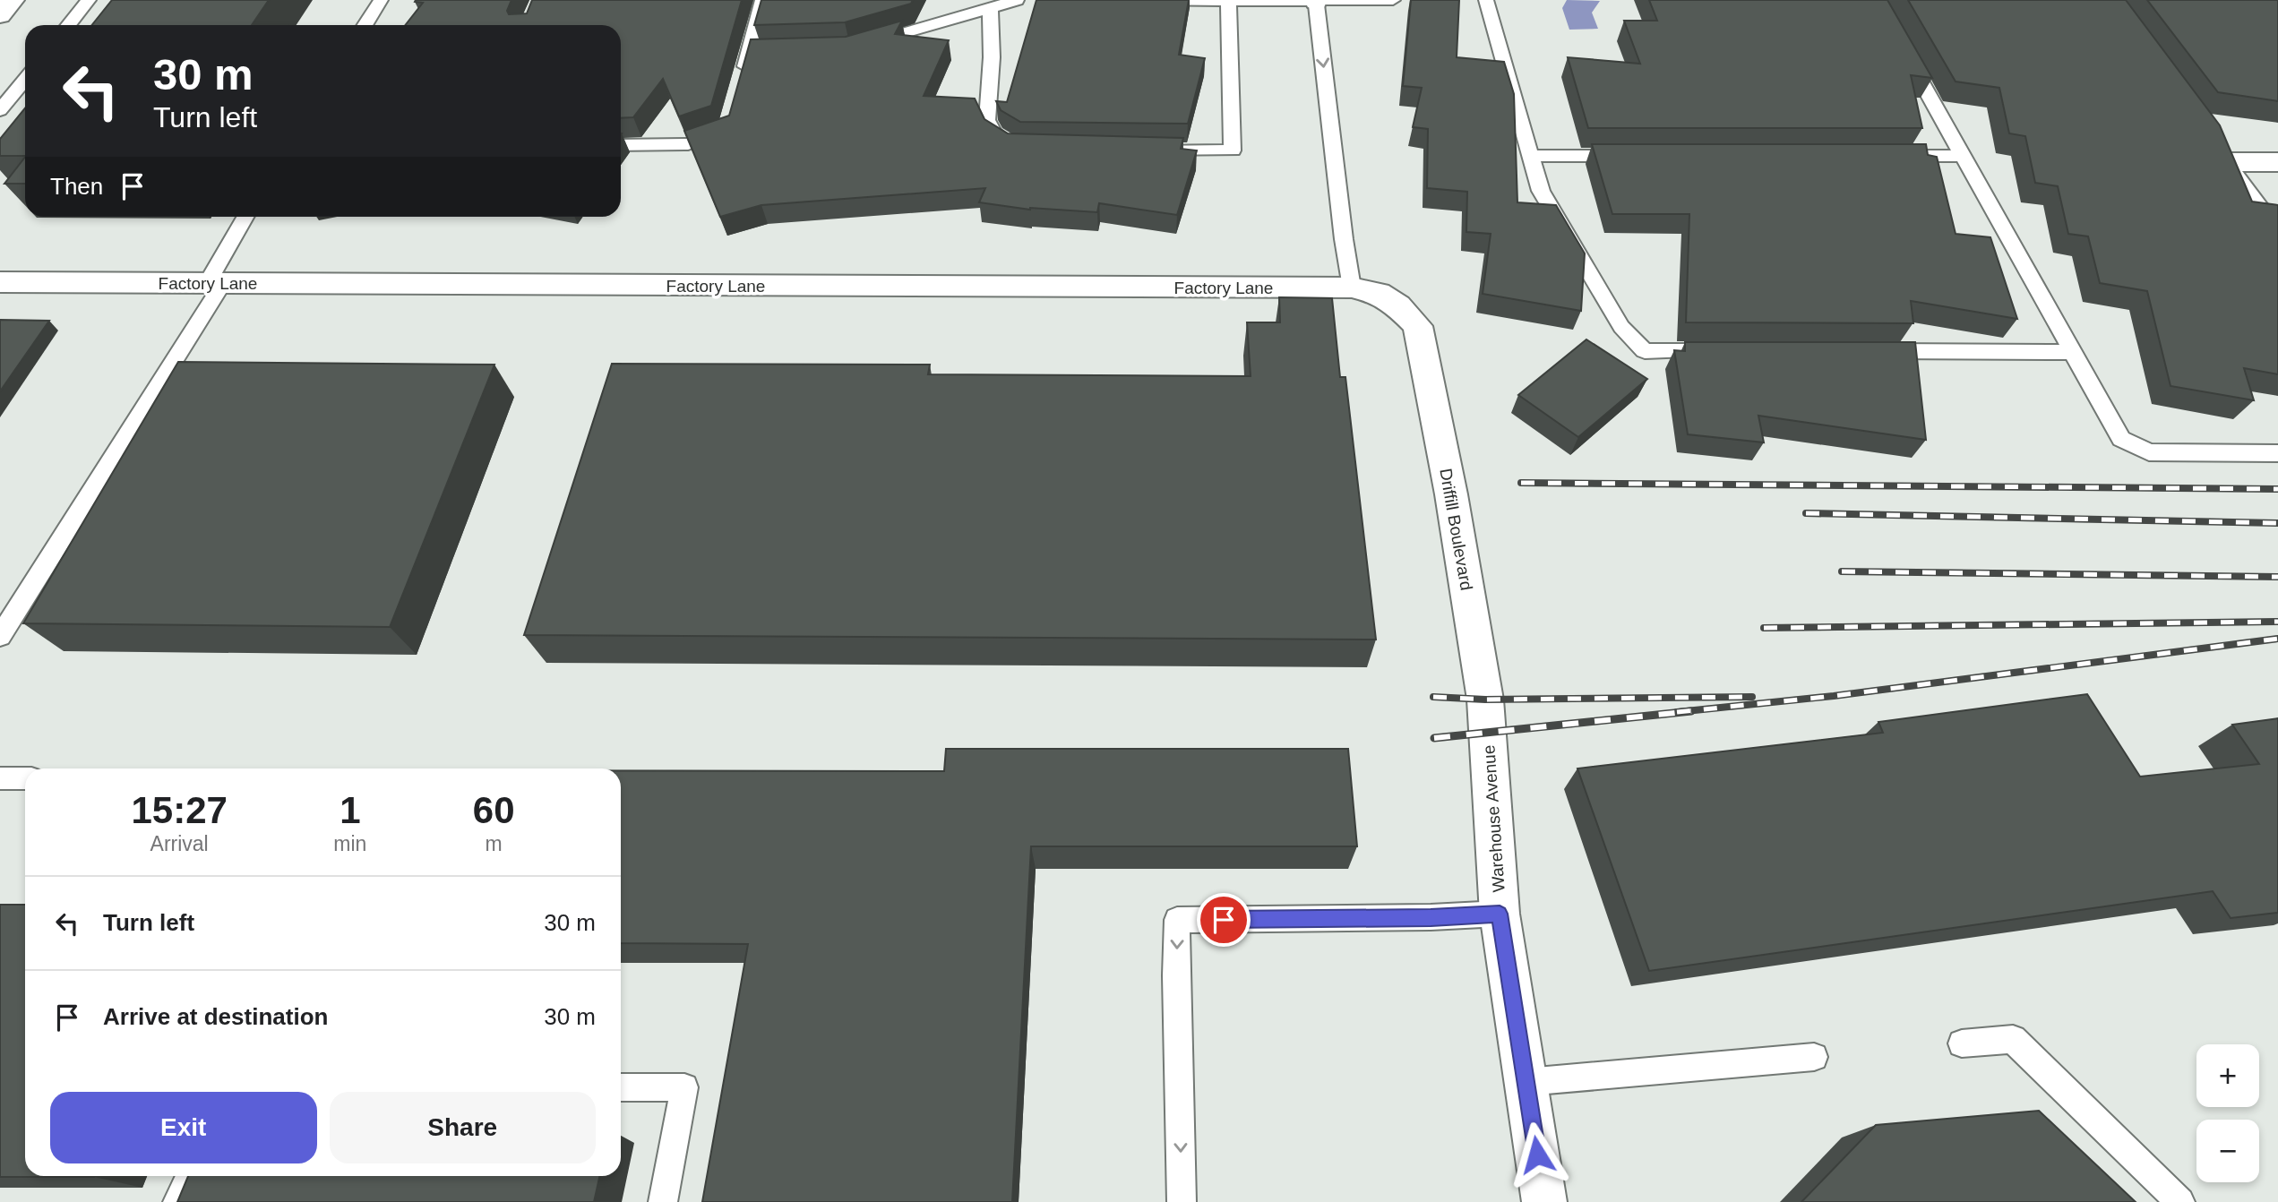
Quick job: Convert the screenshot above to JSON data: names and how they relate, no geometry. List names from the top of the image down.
{
  "streets": {
    "street": ["Factory Lane", "Driffill Boulevard", "Warehouse Avenue"]
  },
  "crossings": [
    ["Factory Lane", "Driffill Boulevard"],
    ["Driffill Boulevard", "Warehouse Avenue"]
  ],
  "page": {
    "turn": ["30 m", "Turn left"],
    "then": "Then",
    "eta": [
      "15:27",
      "Arrival",
      "1",
      "min",
      "60",
      "m"
    ],
    "list": [
      {
        "name": "Turn left",
        "value": "30 m"
      },
      {
        "name": "Arrive at destination",
        "value": "30 m"
      }
    ],
    "map_buttons": ["+", "−"],
    "buttons": ["Exit", "Share"]
  }
}
